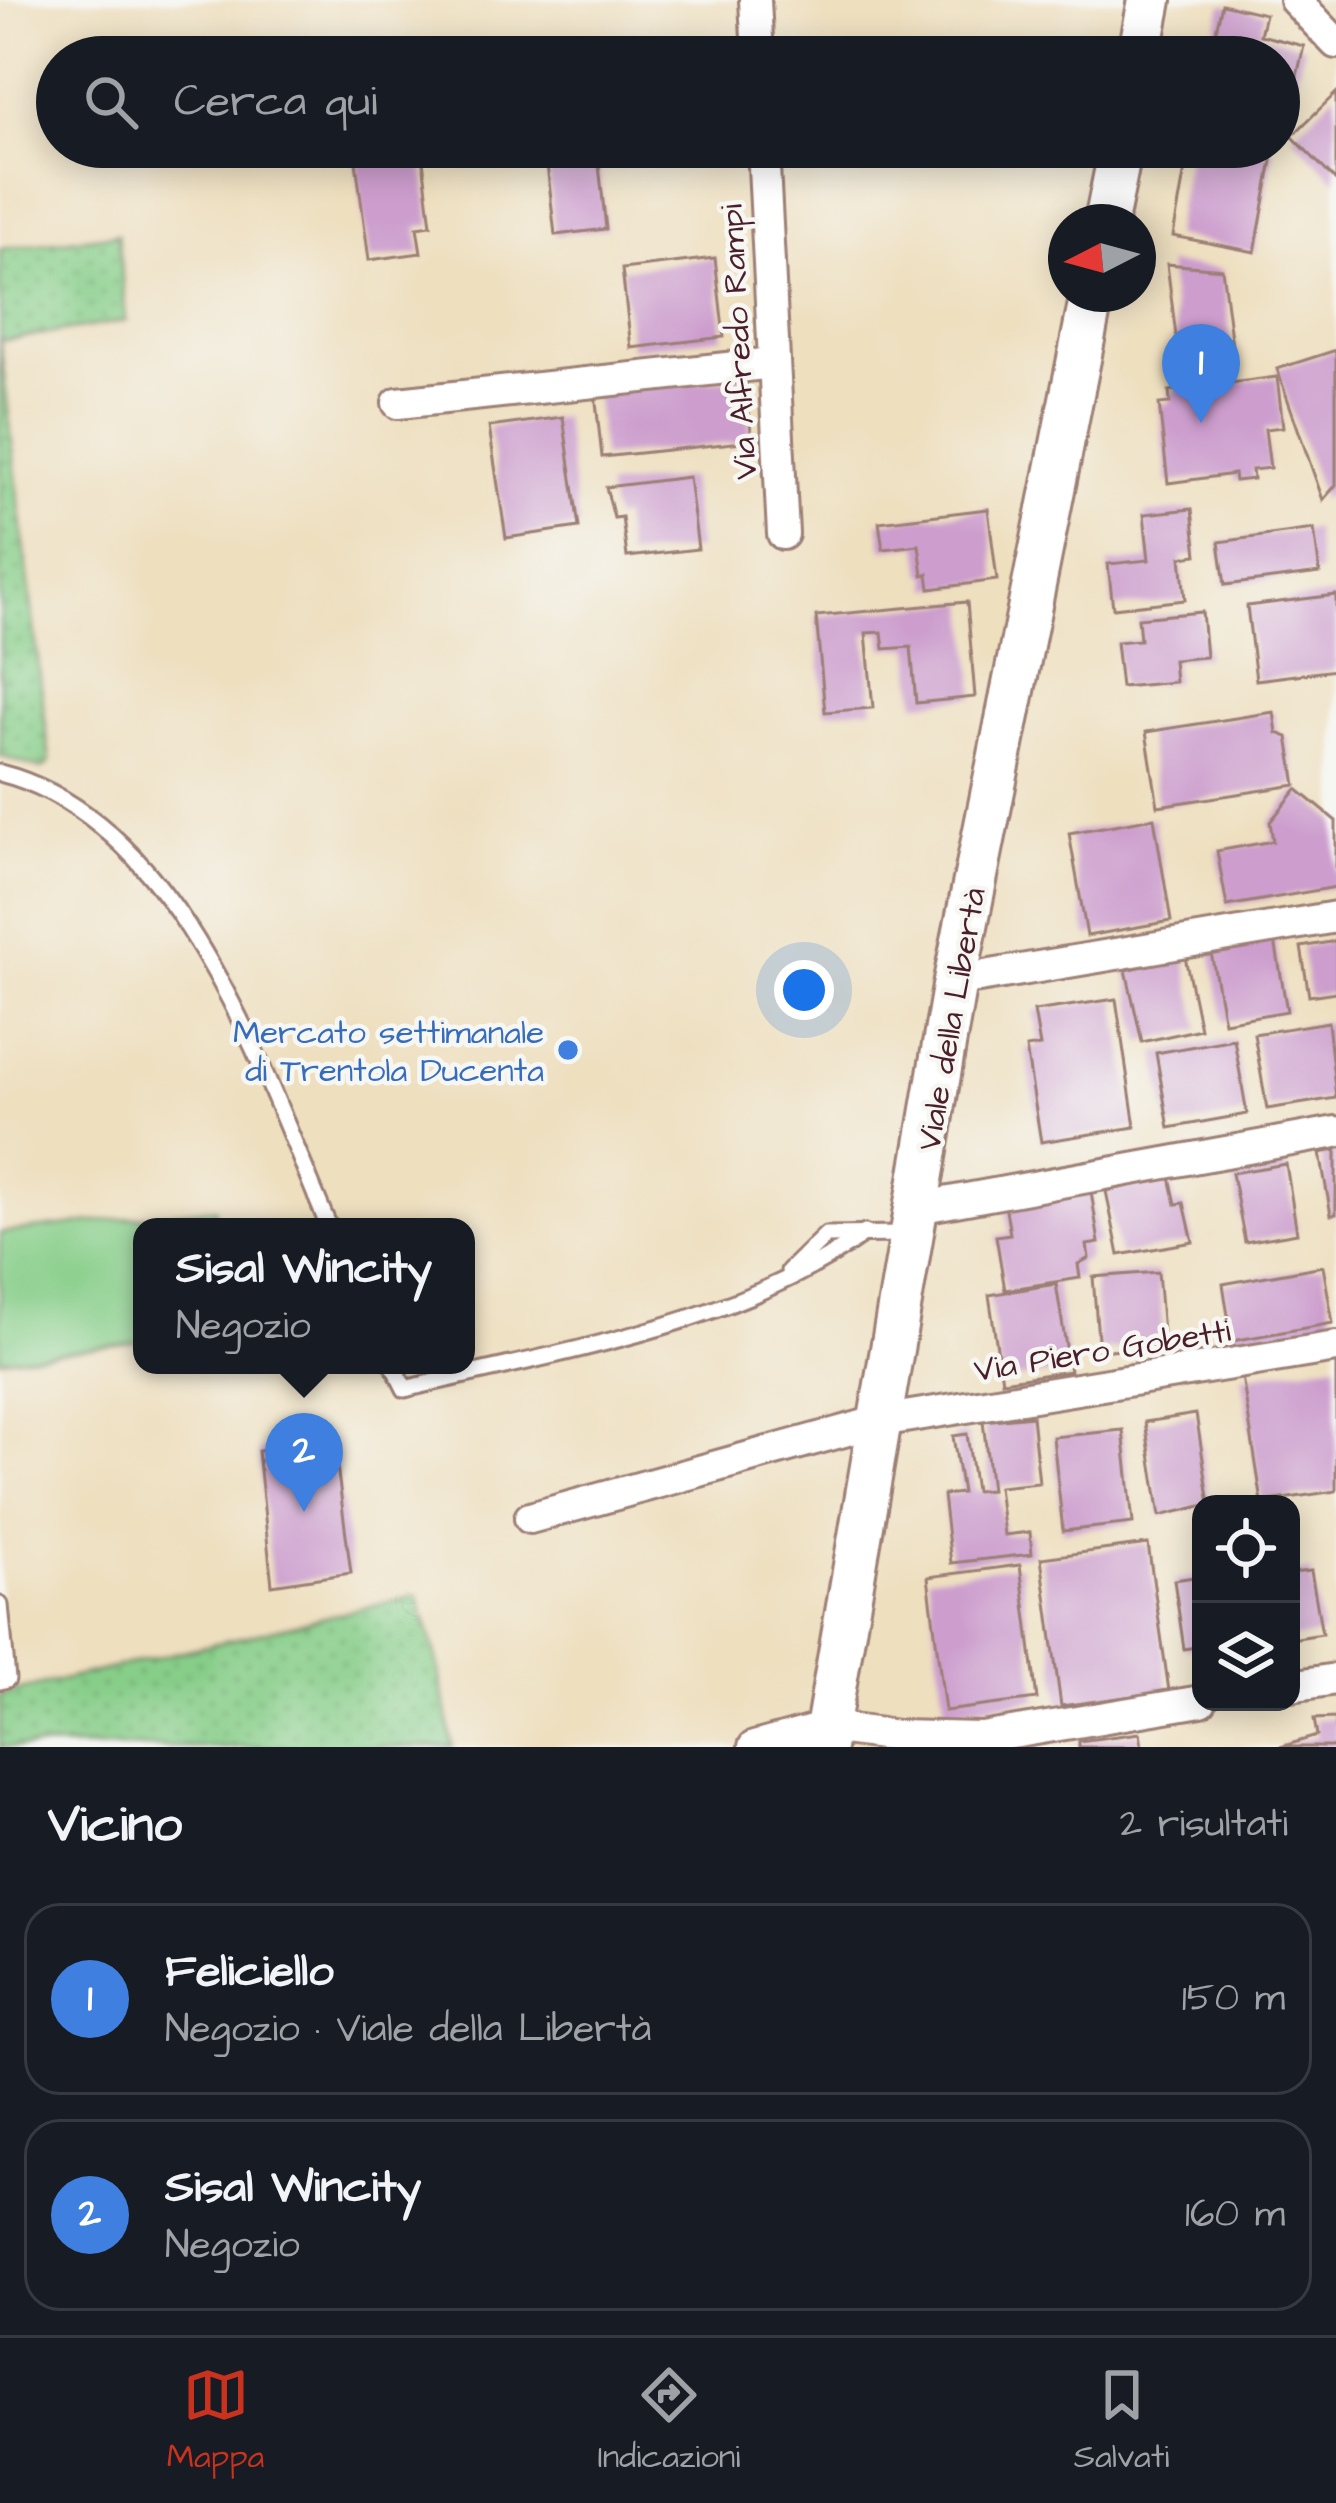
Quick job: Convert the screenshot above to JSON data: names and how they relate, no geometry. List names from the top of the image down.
{
  "streets": {
    "main road": ["Viale della Libertà"],
    "street": ["Via Alfredo Rampi", "Via Piero Gobetti"]
  },
  "crossings": [
    ["Viale della Libertà", "Via Piero Gobetti"]
  ],
  "places": ["Mercato settimanale di Trentola Ducenta"],
  "north": "left",
  "page": {
    "search": "Cerca qui",
    "pins": ["1", "2"],
    "popup": ["Sisal Wincity", "Negozio"],
    "heading": ["Vicino", "2 risultati"],
    "list": [
      {
        "mark": "1",
        "name": "Feliciello",
        "note": "Negozio · Viale della Libertà",
        "value": "150 m"
      },
      {
        "mark": "2",
        "name": "Sisal Wincity",
        "note": "Negozio",
        "value": "160 m"
      }
    ],
    "nav": ["Mappa", "Indicazioni", "Salvati"]
  }
}
